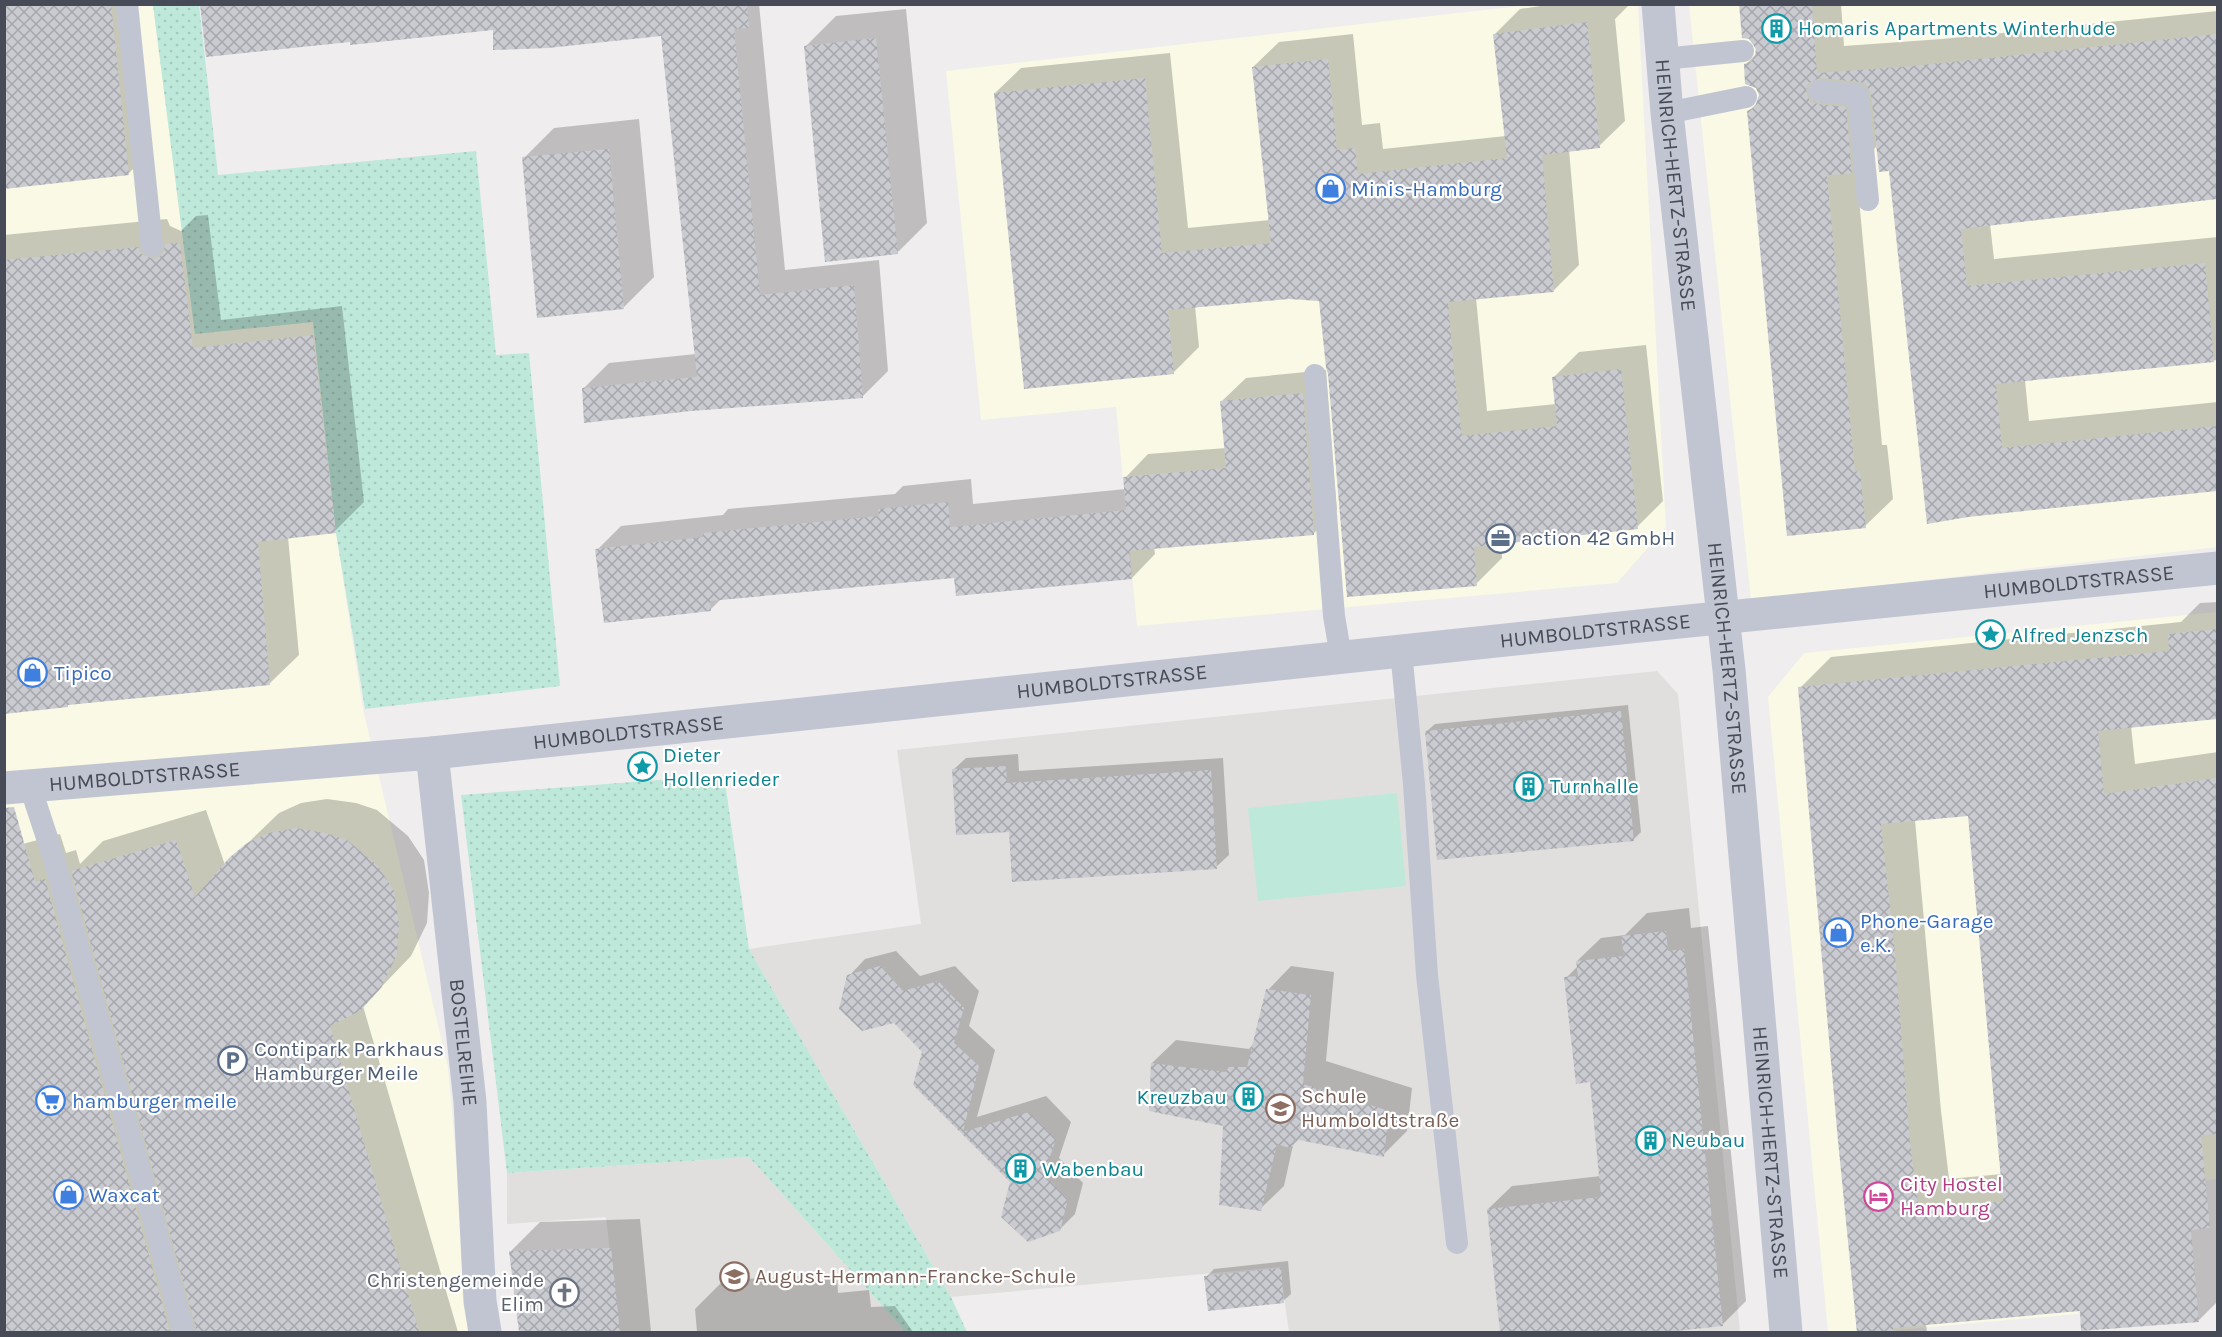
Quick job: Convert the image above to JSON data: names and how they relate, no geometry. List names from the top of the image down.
{
  "streets": {
    "street": ["HEINRICH-HERTZ-STRASSE", "HUMBOLDTSTRASSE", "BOSTELREIHE"]
  },
  "crossings": [
    ["HEINRICH-HERTZ-STRASSE", "HUMBOLDTSTRASSE"],
    ["HUMBOLDTSTRASSE", "BOSTELREIHE"]
  ],
  "places": {
    "building": [
      "Homaris Apartments Winterhude",
      "Turnhalle",
      "Kreuzbau",
      "Neubau",
      "Wabenbau"
    ],
    "shop": [
      "Minis-Hamburg",
      "Tipico",
      "Phone-Garage e.K.",
      "Waxcat"
    ],
    "office": ["action 42 GmbH"],
    "place": ["Alfred Jenzsch", "Dieter Hollenrieder"],
    "parking": ["Contipark Parkhaus Hamburger Meile"],
    "supermarket": ["hamburger meile"],
    "school or university": ["Schule Humboldtstraße", "August-Hermann-Francke-Schule"],
    "hotel": ["City Hostel Hamburg"],
    "church": ["Christengemeinde Elim"]
  }
}
